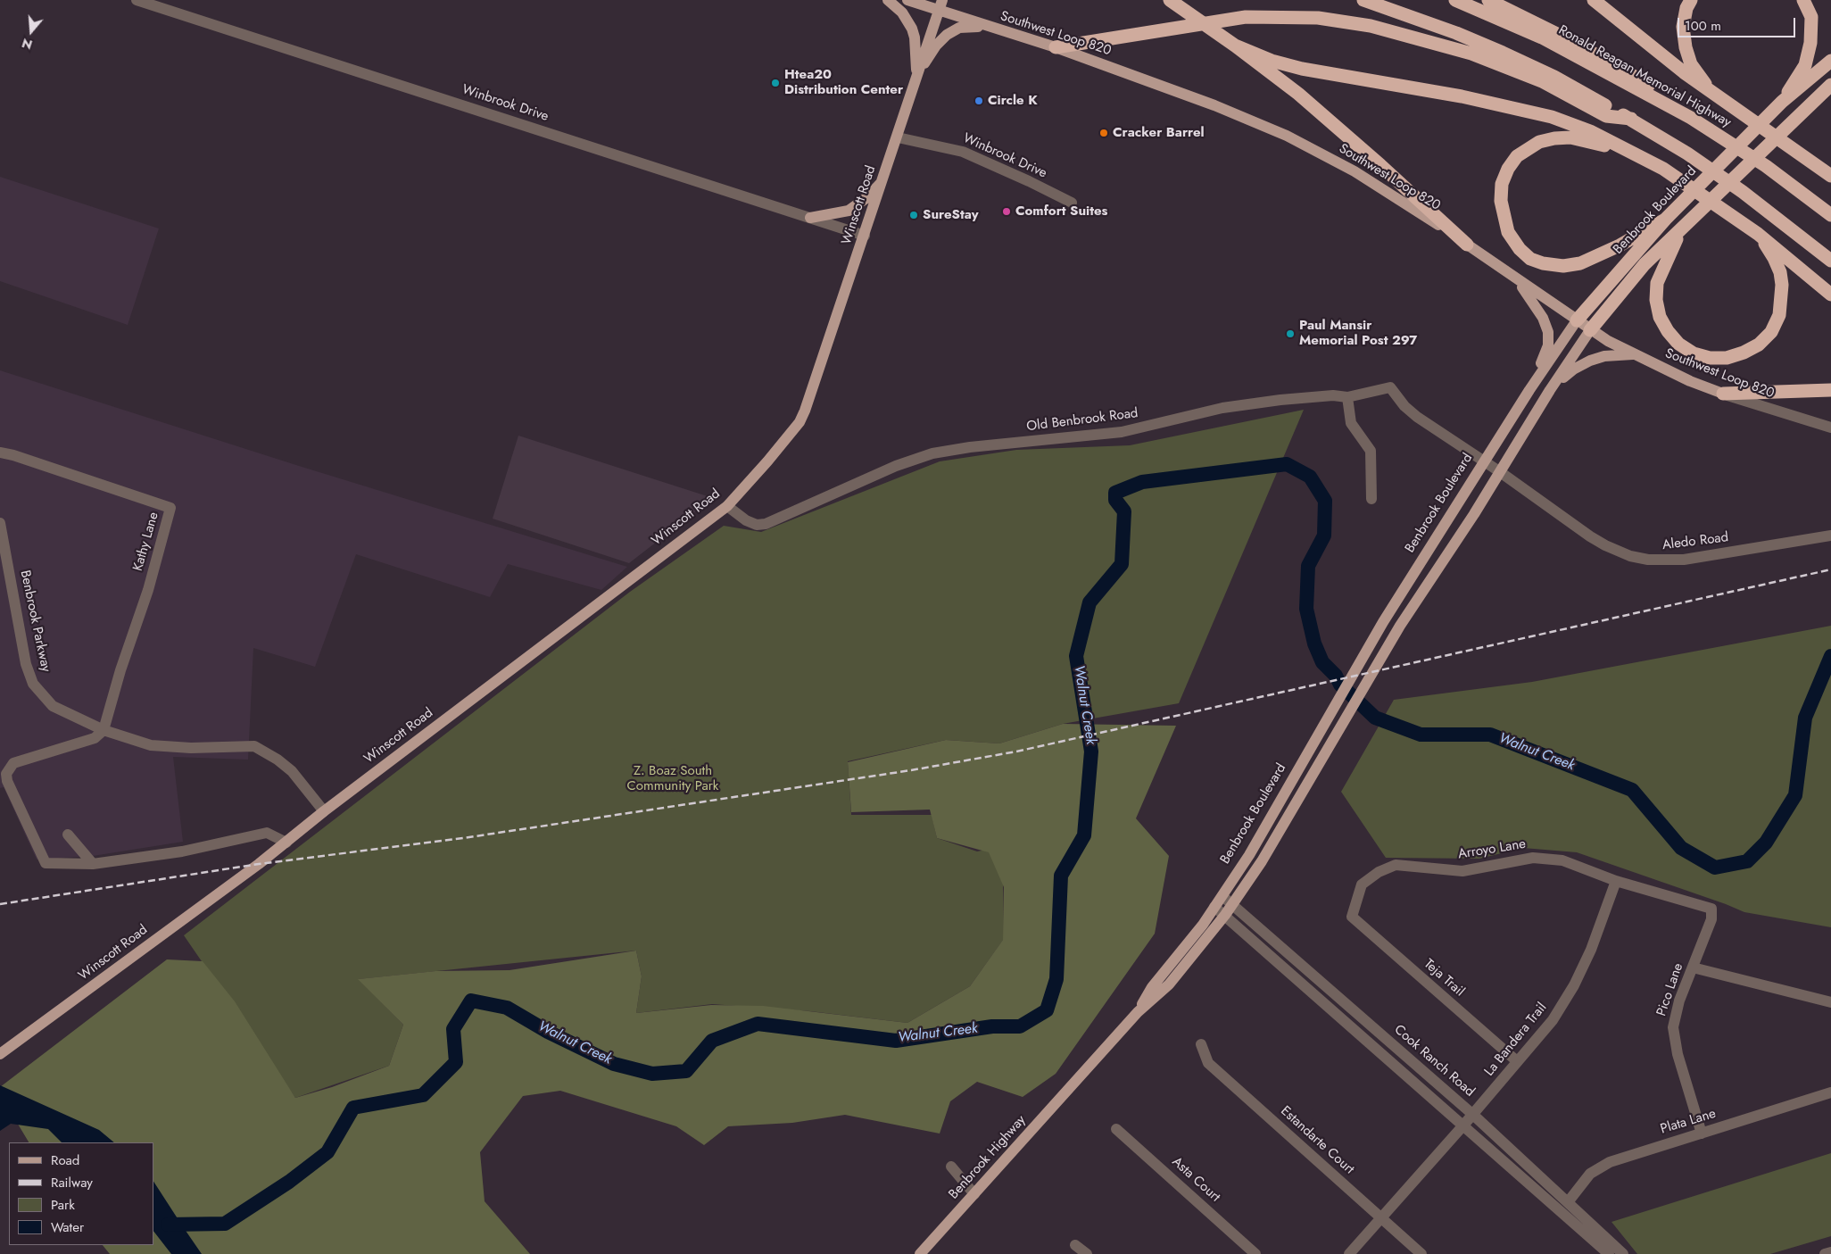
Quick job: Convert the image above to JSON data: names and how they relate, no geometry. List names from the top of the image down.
{
  "streets": {
    "highway": ["Ronald Reagan Memorial Highway", "Benbrook Boulevard"],
    "main road": ["Southwest Loop 820", "Winscott Road", "Benbrook Highway"],
    "street": [
      "Winbrook Drive",
      "Old Benbrook Road",
      "Kathy Lane",
      "Aledo Road",
      "Benbrook Parkway",
      "Arroyo Lane",
      "Teja Trail",
      "Pico Lane",
      "La Bandera Trail",
      "Cook Ranch Road",
      "Plata Lane",
      "Estandarte Court",
      "Asta Court"
    ]
  },
  "crossings": [
    ["Southwest Loop 820", "Winscott Road"],
    ["Southwest Loop 820", "Benbrook Boulevard"],
    ["Winbrook Drive", "Winscott Road"],
    ["Winscott Road", "Old Benbrook Road"],
    ["Winscott Road", "Benbrook Parkway"],
    ["Benbrook Boulevard", "Old Benbrook Road"],
    ["Benbrook Boulevard", "Aledo Road"],
    ["Benbrook Boulevard", "Cook Ranch Road"],
    ["Benbrook Boulevard", "Benbrook Highway"],
    ["Old Benbrook Road", "Aledo Road"],
    ["Kathy Lane", "Benbrook Parkway"],
    ["Arroyo Lane", "Teja Trail"],
    ["Arroyo Lane", "Pico Lane"],
    ["Arroyo Lane", "La Bandera Trail"],
    ["Teja Trail", "La Bandera Trail"],
    ["Pico Lane", "Plata Lane"],
    ["La Bandera Trail", "Cook Ranch Road"],
    ["La Bandera Trail", "Estandarte Court"],
    ["Cook Ranch Road", "Plata Lane"]
  ],
  "water": ["Walnut Creek"],
  "parks": ["Z. Boaz South Community Park"],
  "places": [
    "Htea20 Distribution Center",
    "Circle K",
    "Cracker Barrel",
    "Comfort Suites",
    "SureStay",
    "Paul Mansir Memorial Post 297"
  ],
  "legend": [
    "Road",
    "Railway",
    "Park",
    "Water"
  ],
  "scale_bar": "100 m",
  "north": "bottom"
}
